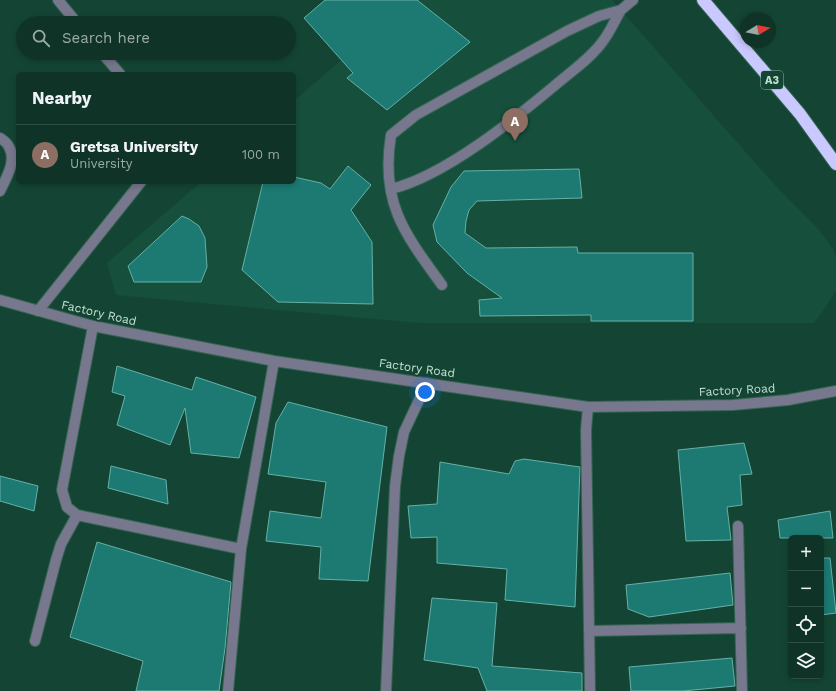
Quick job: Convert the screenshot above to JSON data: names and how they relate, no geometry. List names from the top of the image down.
{
  "streets": {
    "highway": ["A3"],
    "street": ["Factory Road"]
  },
  "north": "right",
  "page": {
    "search": "Search here",
    "heading": "Nearby",
    "pins": "A",
    "list": [
      {
        "mark": "A",
        "name": "Gretsa University",
        "note": "University",
        "value": "100 m"
      }
    ],
    "map_buttons": ["+", "−"]
  }
}
